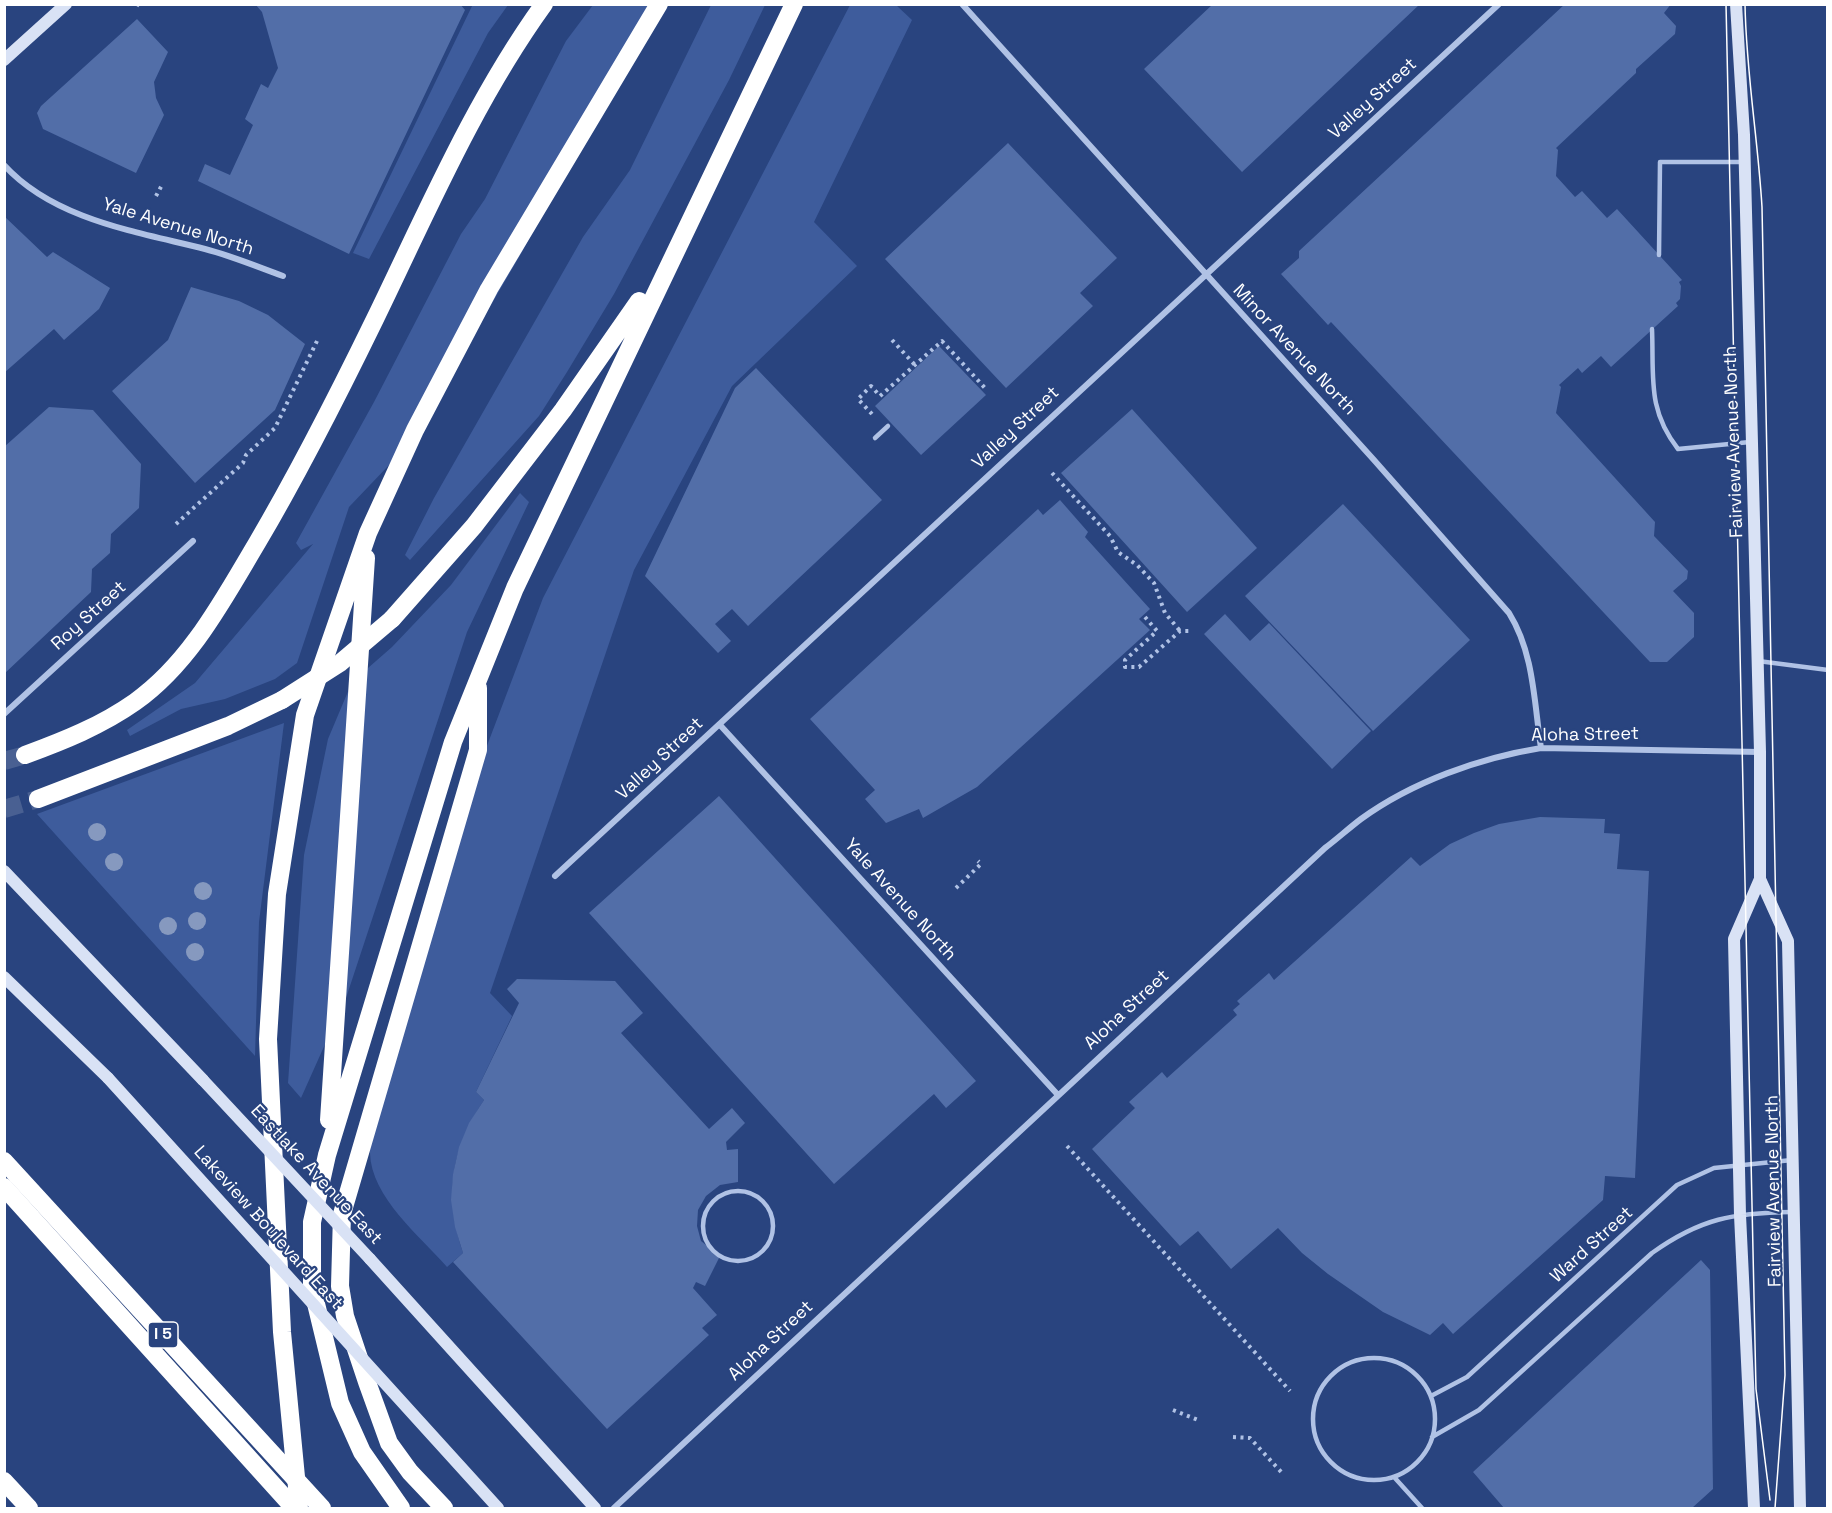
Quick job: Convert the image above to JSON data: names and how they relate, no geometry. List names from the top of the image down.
{
  "streets": {
    "highway": ["I 5"],
    "main road": ["Fairview Avenue North", "Eastlake Avenue East", "Lakeview Boulevard East"],
    "street": [
      "Valley Street",
      "Yale Avenue North",
      "Minor Avenue North",
      "Roy Street",
      "Aloha Street"
    ],
    "lane": ["Ward Street"]
  },
  "crossings": [
    ["Valley Street", "Yale Avenue North"],
    ["Valley Street", "Minor Avenue North"],
    ["Yale Avenue North", "Aloha Street"],
    ["Minor Avenue North", "Aloha Street"],
    ["Fairview Avenue North", "Aloha Street"],
    ["Fairview Avenue North", "Ward Street"]
  ]
}
